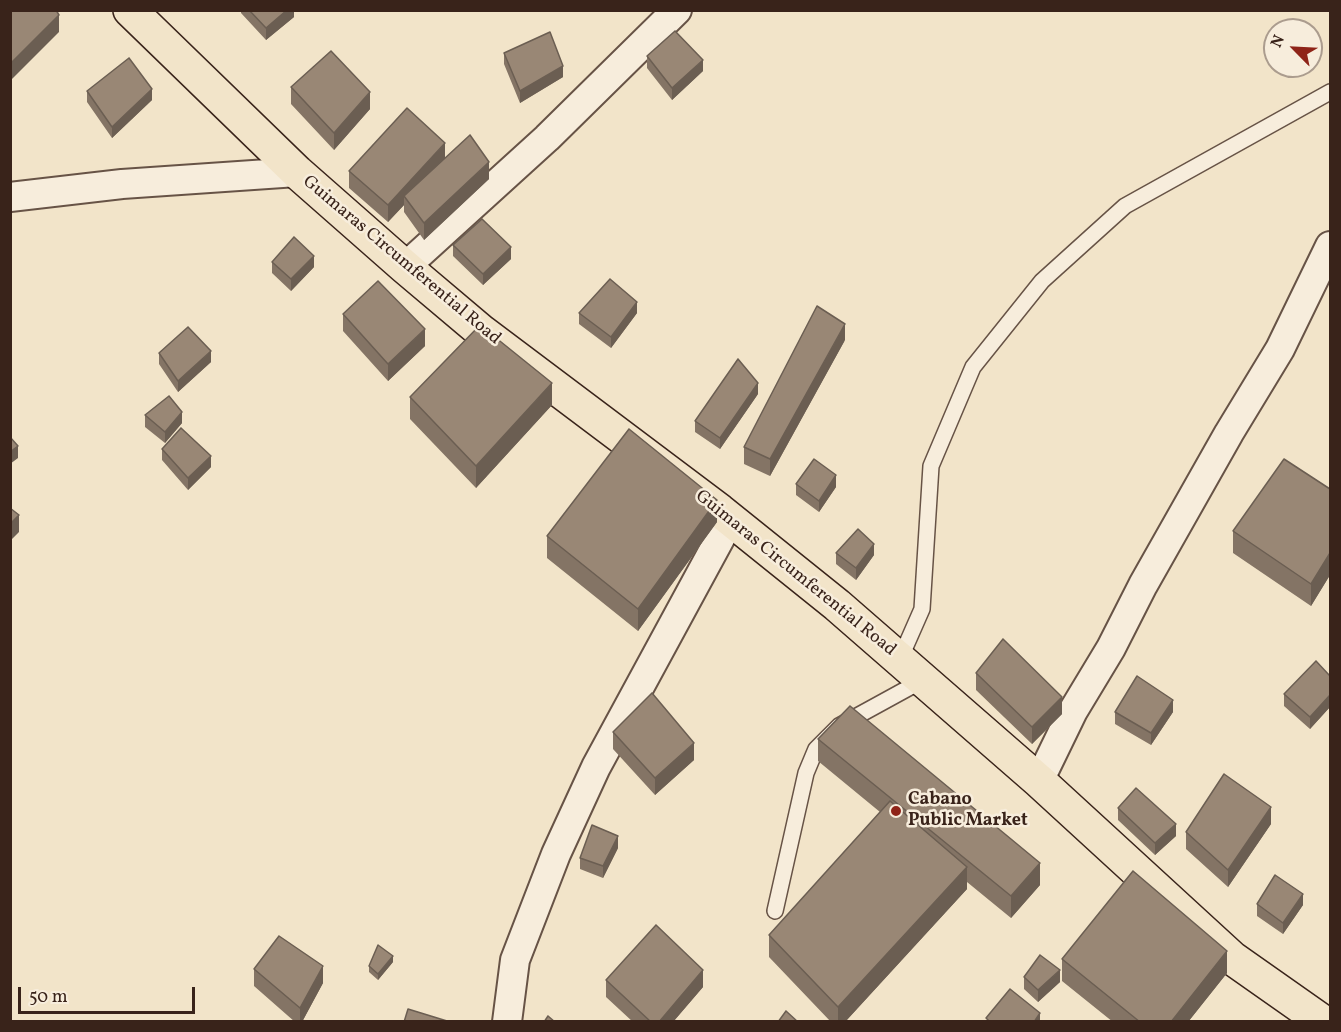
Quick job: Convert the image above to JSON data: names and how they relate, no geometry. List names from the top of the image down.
{
  "streets": {
    "main road": ["Guimaras Circumferential Road"]
  },
  "places": ["Cabano Public Market"],
  "scale_bar": "50 m",
  "north": "top left"
}
